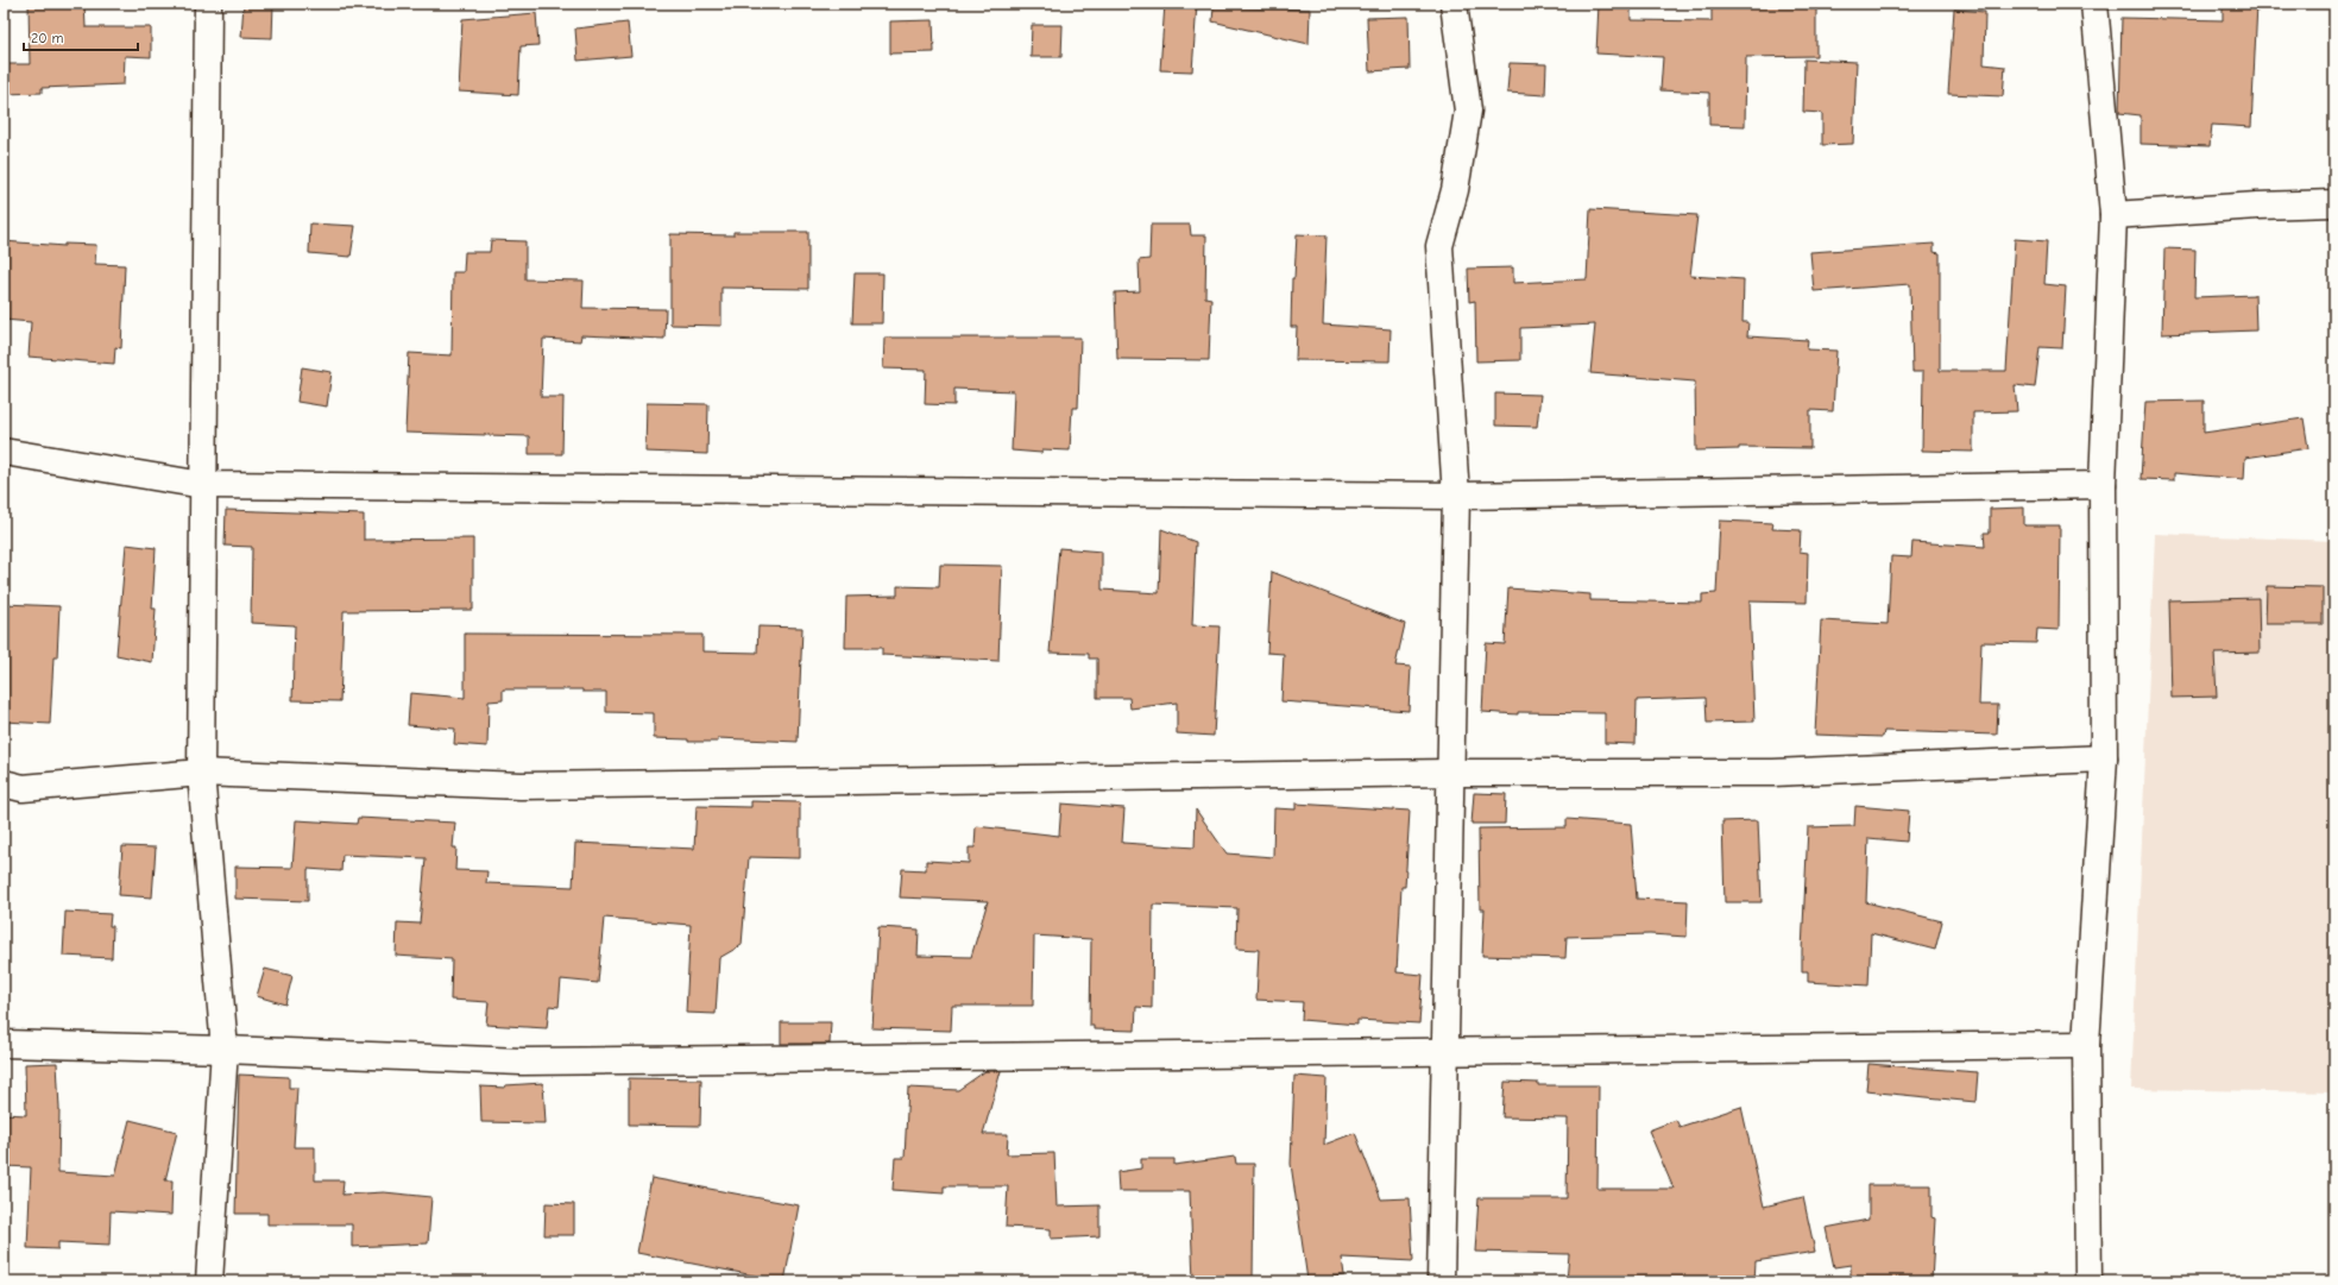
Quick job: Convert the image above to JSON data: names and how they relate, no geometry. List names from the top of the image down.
{
  "scale_bar": "20 m"
}
